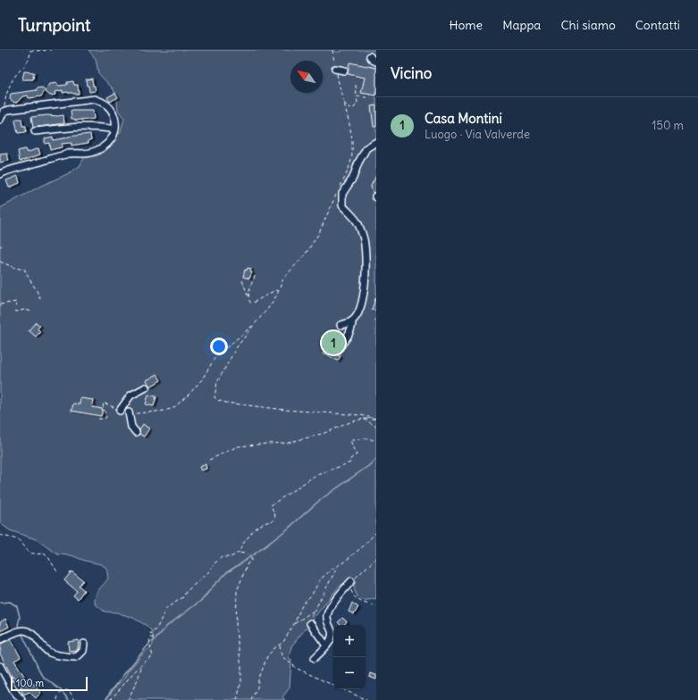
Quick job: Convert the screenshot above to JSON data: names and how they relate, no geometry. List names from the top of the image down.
{
  "scale_bar": "100 m",
  "north": "top left",
  "page": {
    "header": "Turnpoint",
    "nav": [
      "Home",
      "Mappa",
      "Chi siamo",
      "Contatti"
    ],
    "heading": "Vicino",
    "list": [
      {
        "mark": "1",
        "name": "Casa Montini",
        "note": "Luogo · Via Valverde",
        "value": "150 m"
      }
    ],
    "pins": "1",
    "map_buttons": ["+", "−"],
    "scale": "100 m"
  }
}
